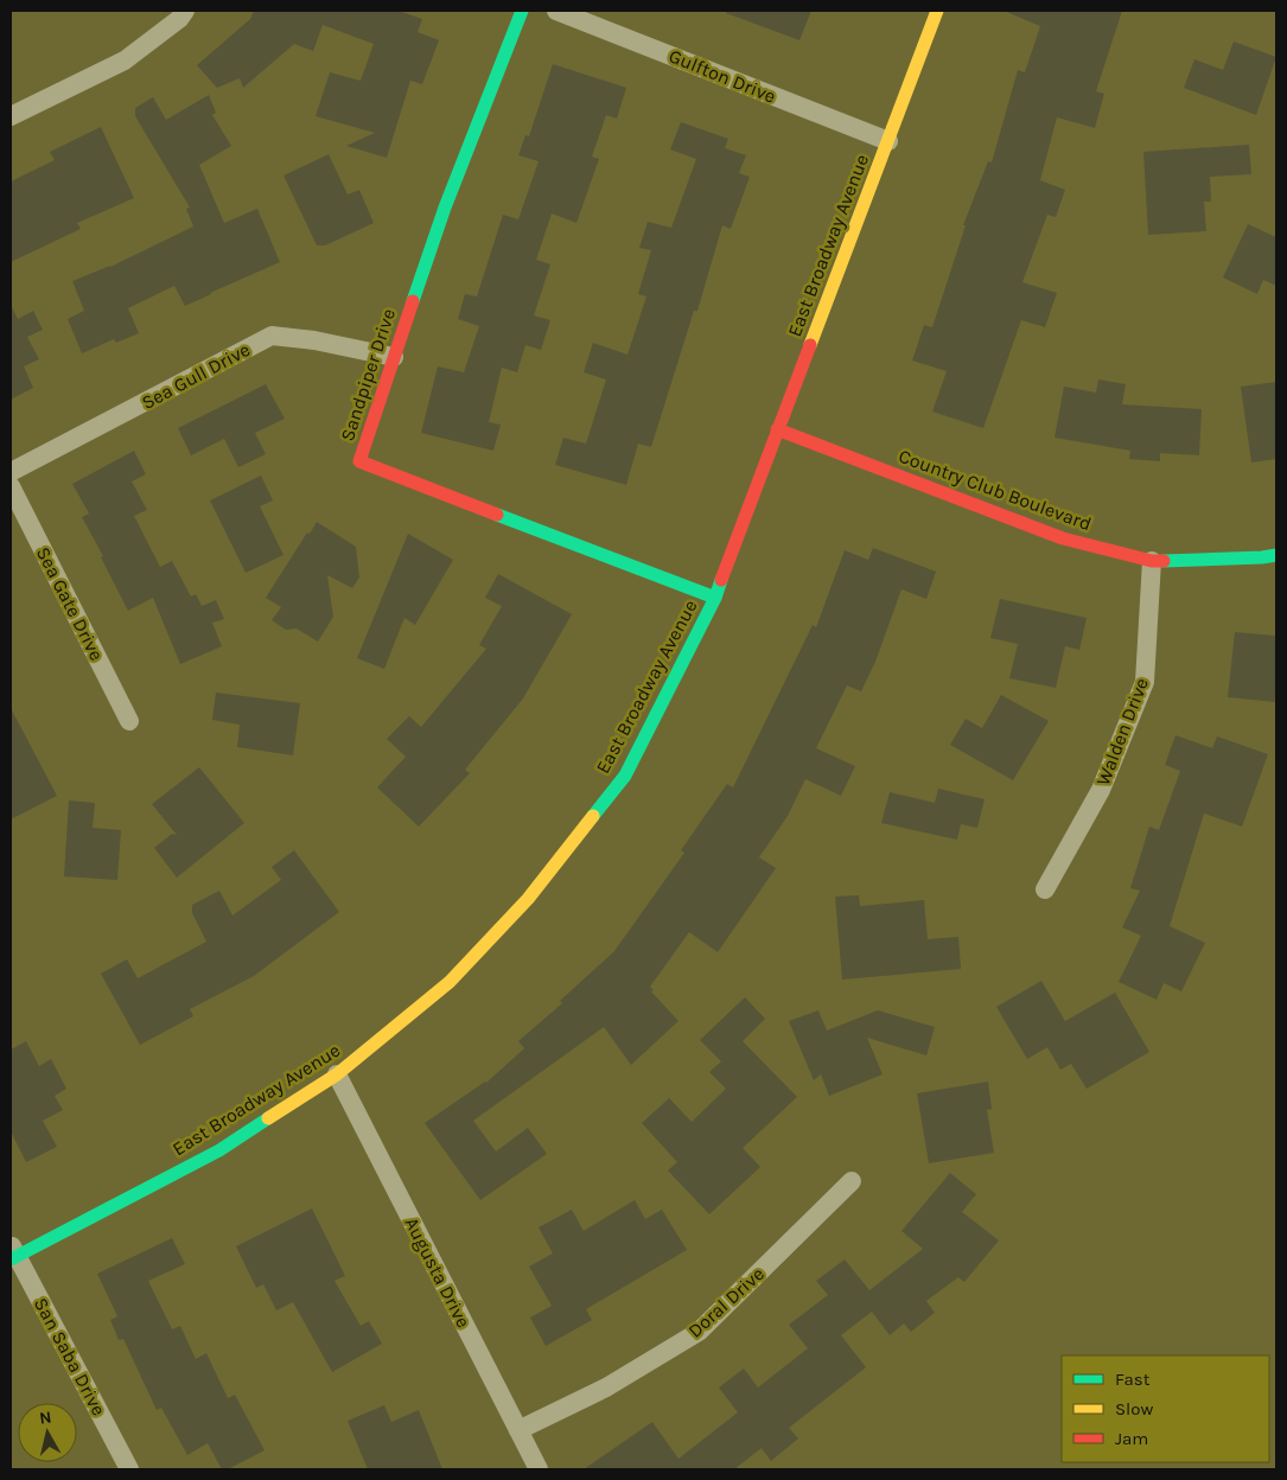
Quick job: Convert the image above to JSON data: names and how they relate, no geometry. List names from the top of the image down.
{
  "streets": {
    "street": [
      "Gulfton Drive",
      "East Broadway Avenue",
      "Sandpiper Drive",
      "Sea Gull Drive",
      "Country Club Boulevard",
      "Sea Gate Drive",
      "Walden Drive",
      "Augusta Drive",
      "Doral Drive",
      "San Saba Drive"
    ]
  },
  "crossings": [
    ["Gulfton Drive", "East Broadway Avenue"],
    ["East Broadway Avenue", "Sandpiper Drive"],
    ["East Broadway Avenue", "Country Club Boulevard"],
    ["East Broadway Avenue", "Augusta Drive"],
    ["East Broadway Avenue", "San Saba Drive"],
    ["Sandpiper Drive", "Sea Gull Drive"],
    ["Country Club Boulevard", "Walden Drive"],
    ["Augusta Drive", "Doral Drive"]
  ],
  "legend": ["Fast", "Slow", "Jam"],
  "north": "top"
}
